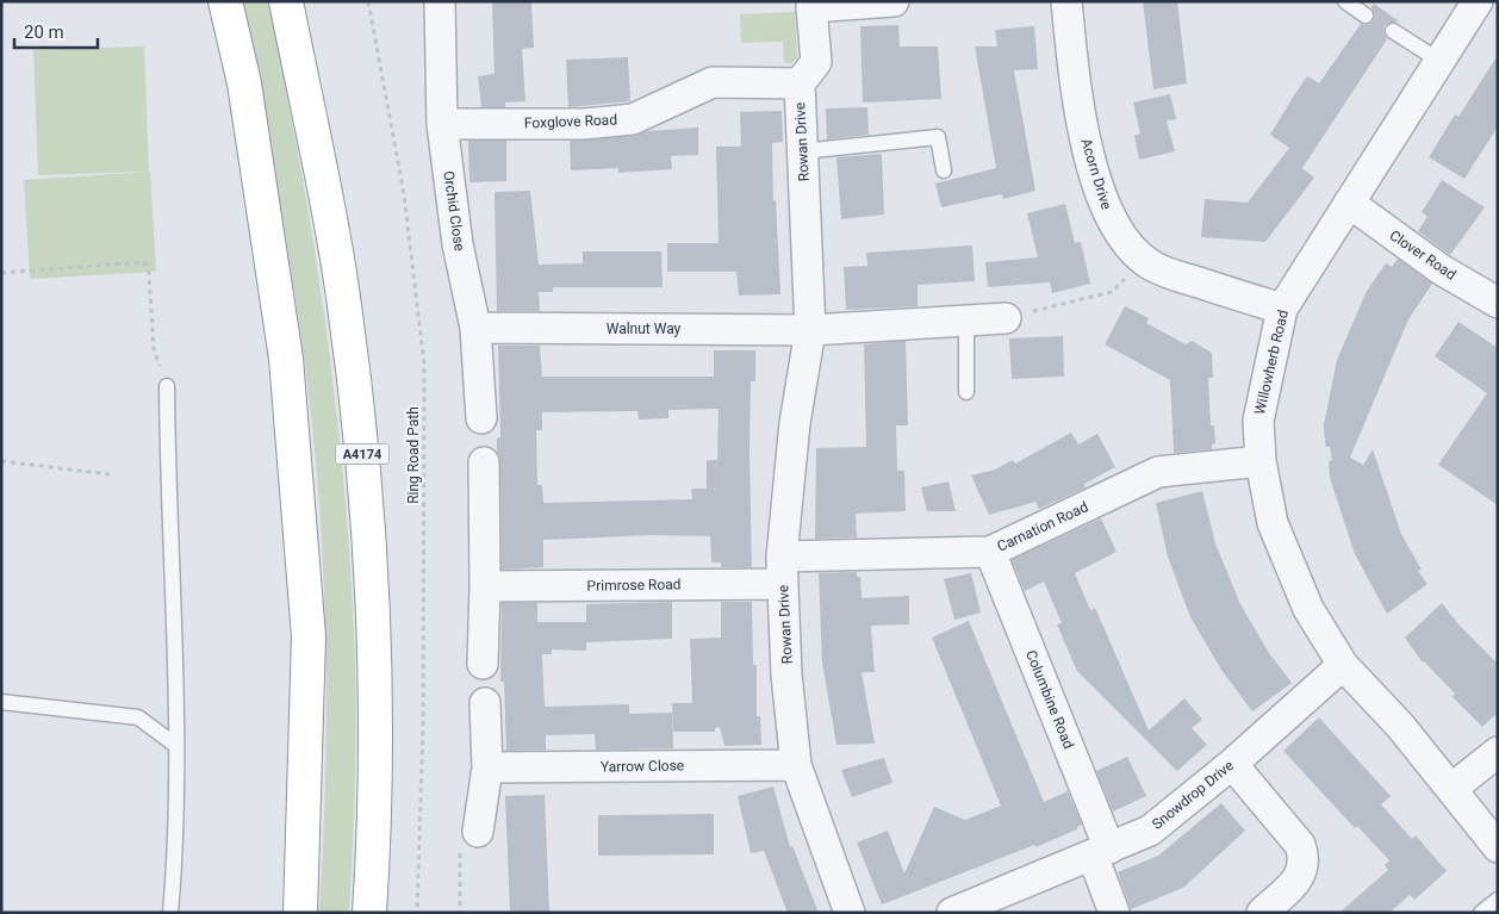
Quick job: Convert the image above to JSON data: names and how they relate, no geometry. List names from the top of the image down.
{
  "streets": {
    "highway": ["A4174"],
    "street": [
      "Foxglove Road",
      "Rowan Drive",
      "Acorn Drive",
      "Orchid Close",
      "Clover Road",
      "Walnut Way",
      "Willowherb Road",
      "Carnation Road",
      "Primrose Road",
      "Columbine Road",
      "Yarrow Close",
      "Snowdrop Drive"
    ],
    "path": ["Ring Road Path"]
  },
  "crossings": [
    ["Foxglove Road", "Rowan Drive"],
    ["Foxglove Road", "Orchid Close"],
    ["Rowan Drive", "Walnut Way"],
    ["Rowan Drive", "Carnation Road"],
    ["Rowan Drive", "Primrose Road"],
    ["Rowan Drive", "Yarrow Close"],
    ["Acorn Drive", "Willowherb Road"],
    ["Orchid Close", "Walnut Way"],
    ["Clover Road", "Willowherb Road"],
    ["Willowherb Road", "Carnation Road"],
    ["Willowherb Road", "Snowdrop Drive"],
    ["Carnation Road", "Primrose Road"],
    ["Carnation Road", "Columbine Road"],
    ["Columbine Road", "Snowdrop Drive"]
  ],
  "scale_bar": "20 m"
}
